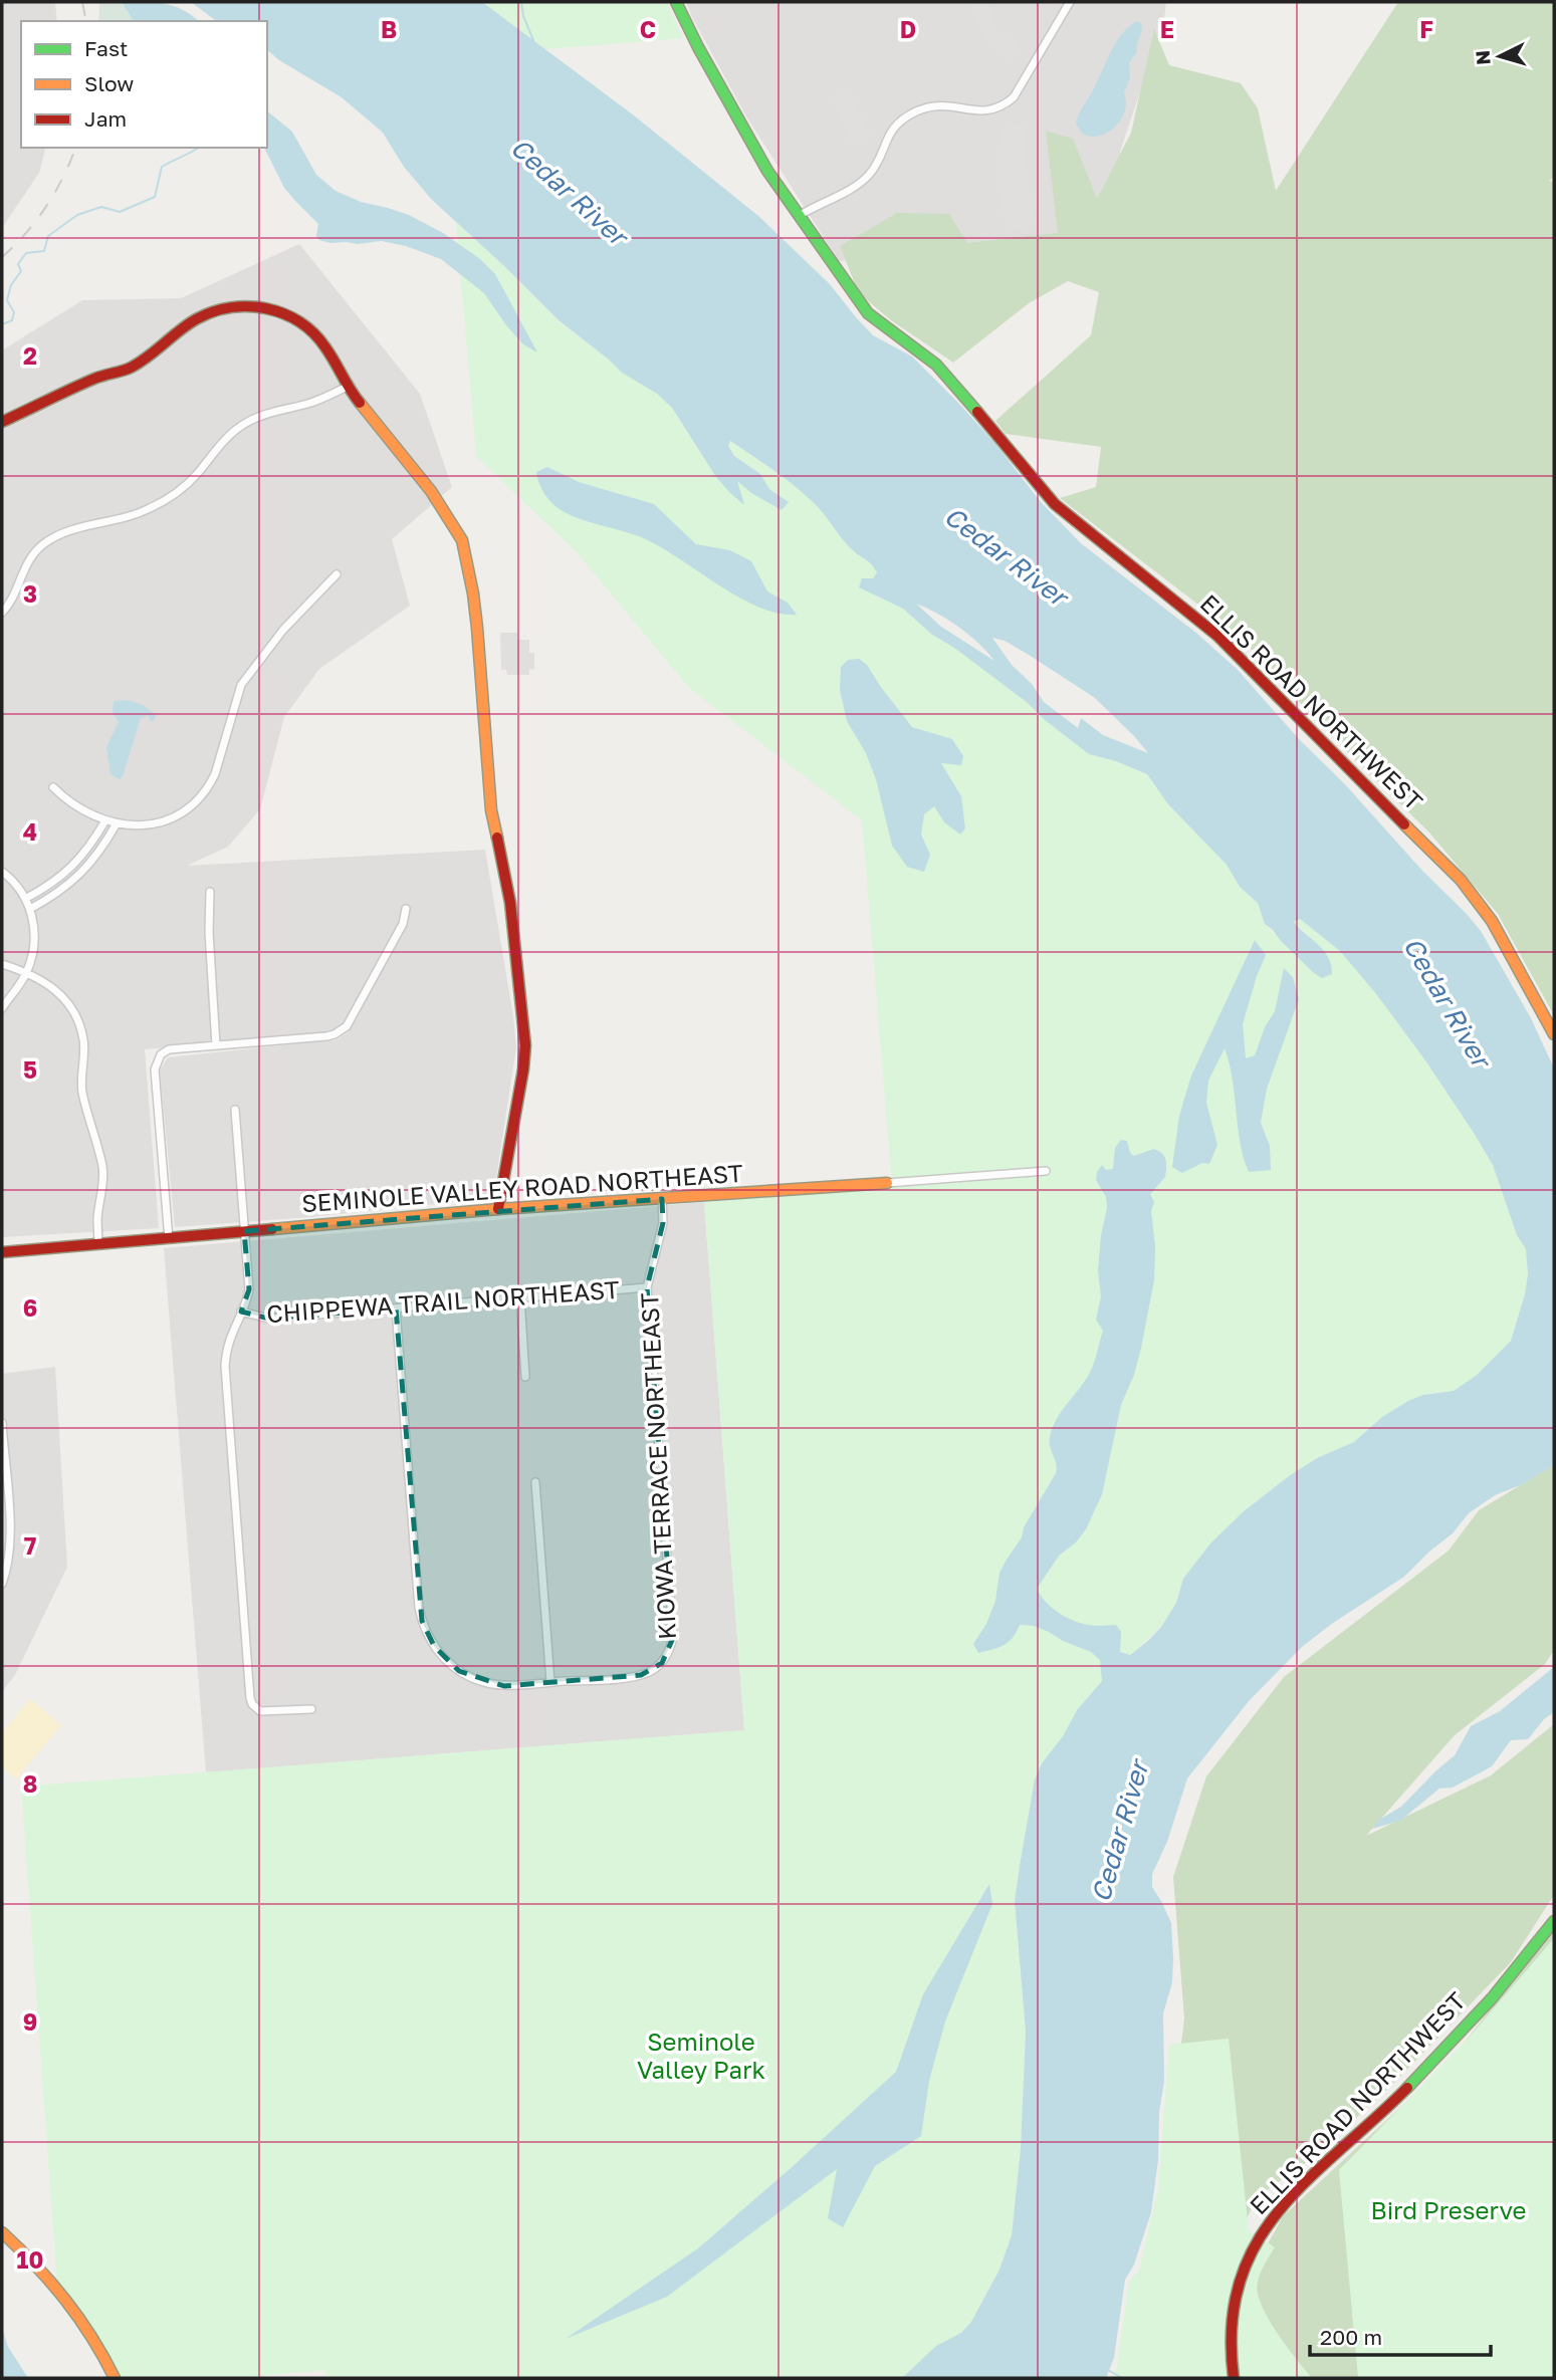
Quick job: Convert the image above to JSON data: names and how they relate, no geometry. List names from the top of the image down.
{
  "streets": {
    "street": [
      "ELLIS ROAD NORTHWEST",
      "SEMINOLE VALLEY ROAD NORTHEAST",
      "CHIPPEWA TRAIL NORTHEAST",
      "KIOWA TERRACE NORTHEAST"
    ]
  },
  "crossings": [
    ["SEMINOLE VALLEY ROAD NORTHEAST", "KIOWA TERRACE NORTHEAST"],
    ["CHIPPEWA TRAIL NORTHEAST", "KIOWA TERRACE NORTHEAST"]
  ],
  "water": ["Cedar River"],
  "parks": ["Seminole Valley Park", "Bird Preserve"],
  "legend": ["Fast", "Slow", "Jam"],
  "scale_bar": "200 m",
  "north": "left",
  "grid": {
    "columns": [
      "B",
      "C",
      "D",
      "E",
      "F"
    ],
    "rows": [
      "2",
      "3",
      "4",
      "5",
      "6",
      "7",
      "8",
      "9",
      "10"
    ]
  }
}
